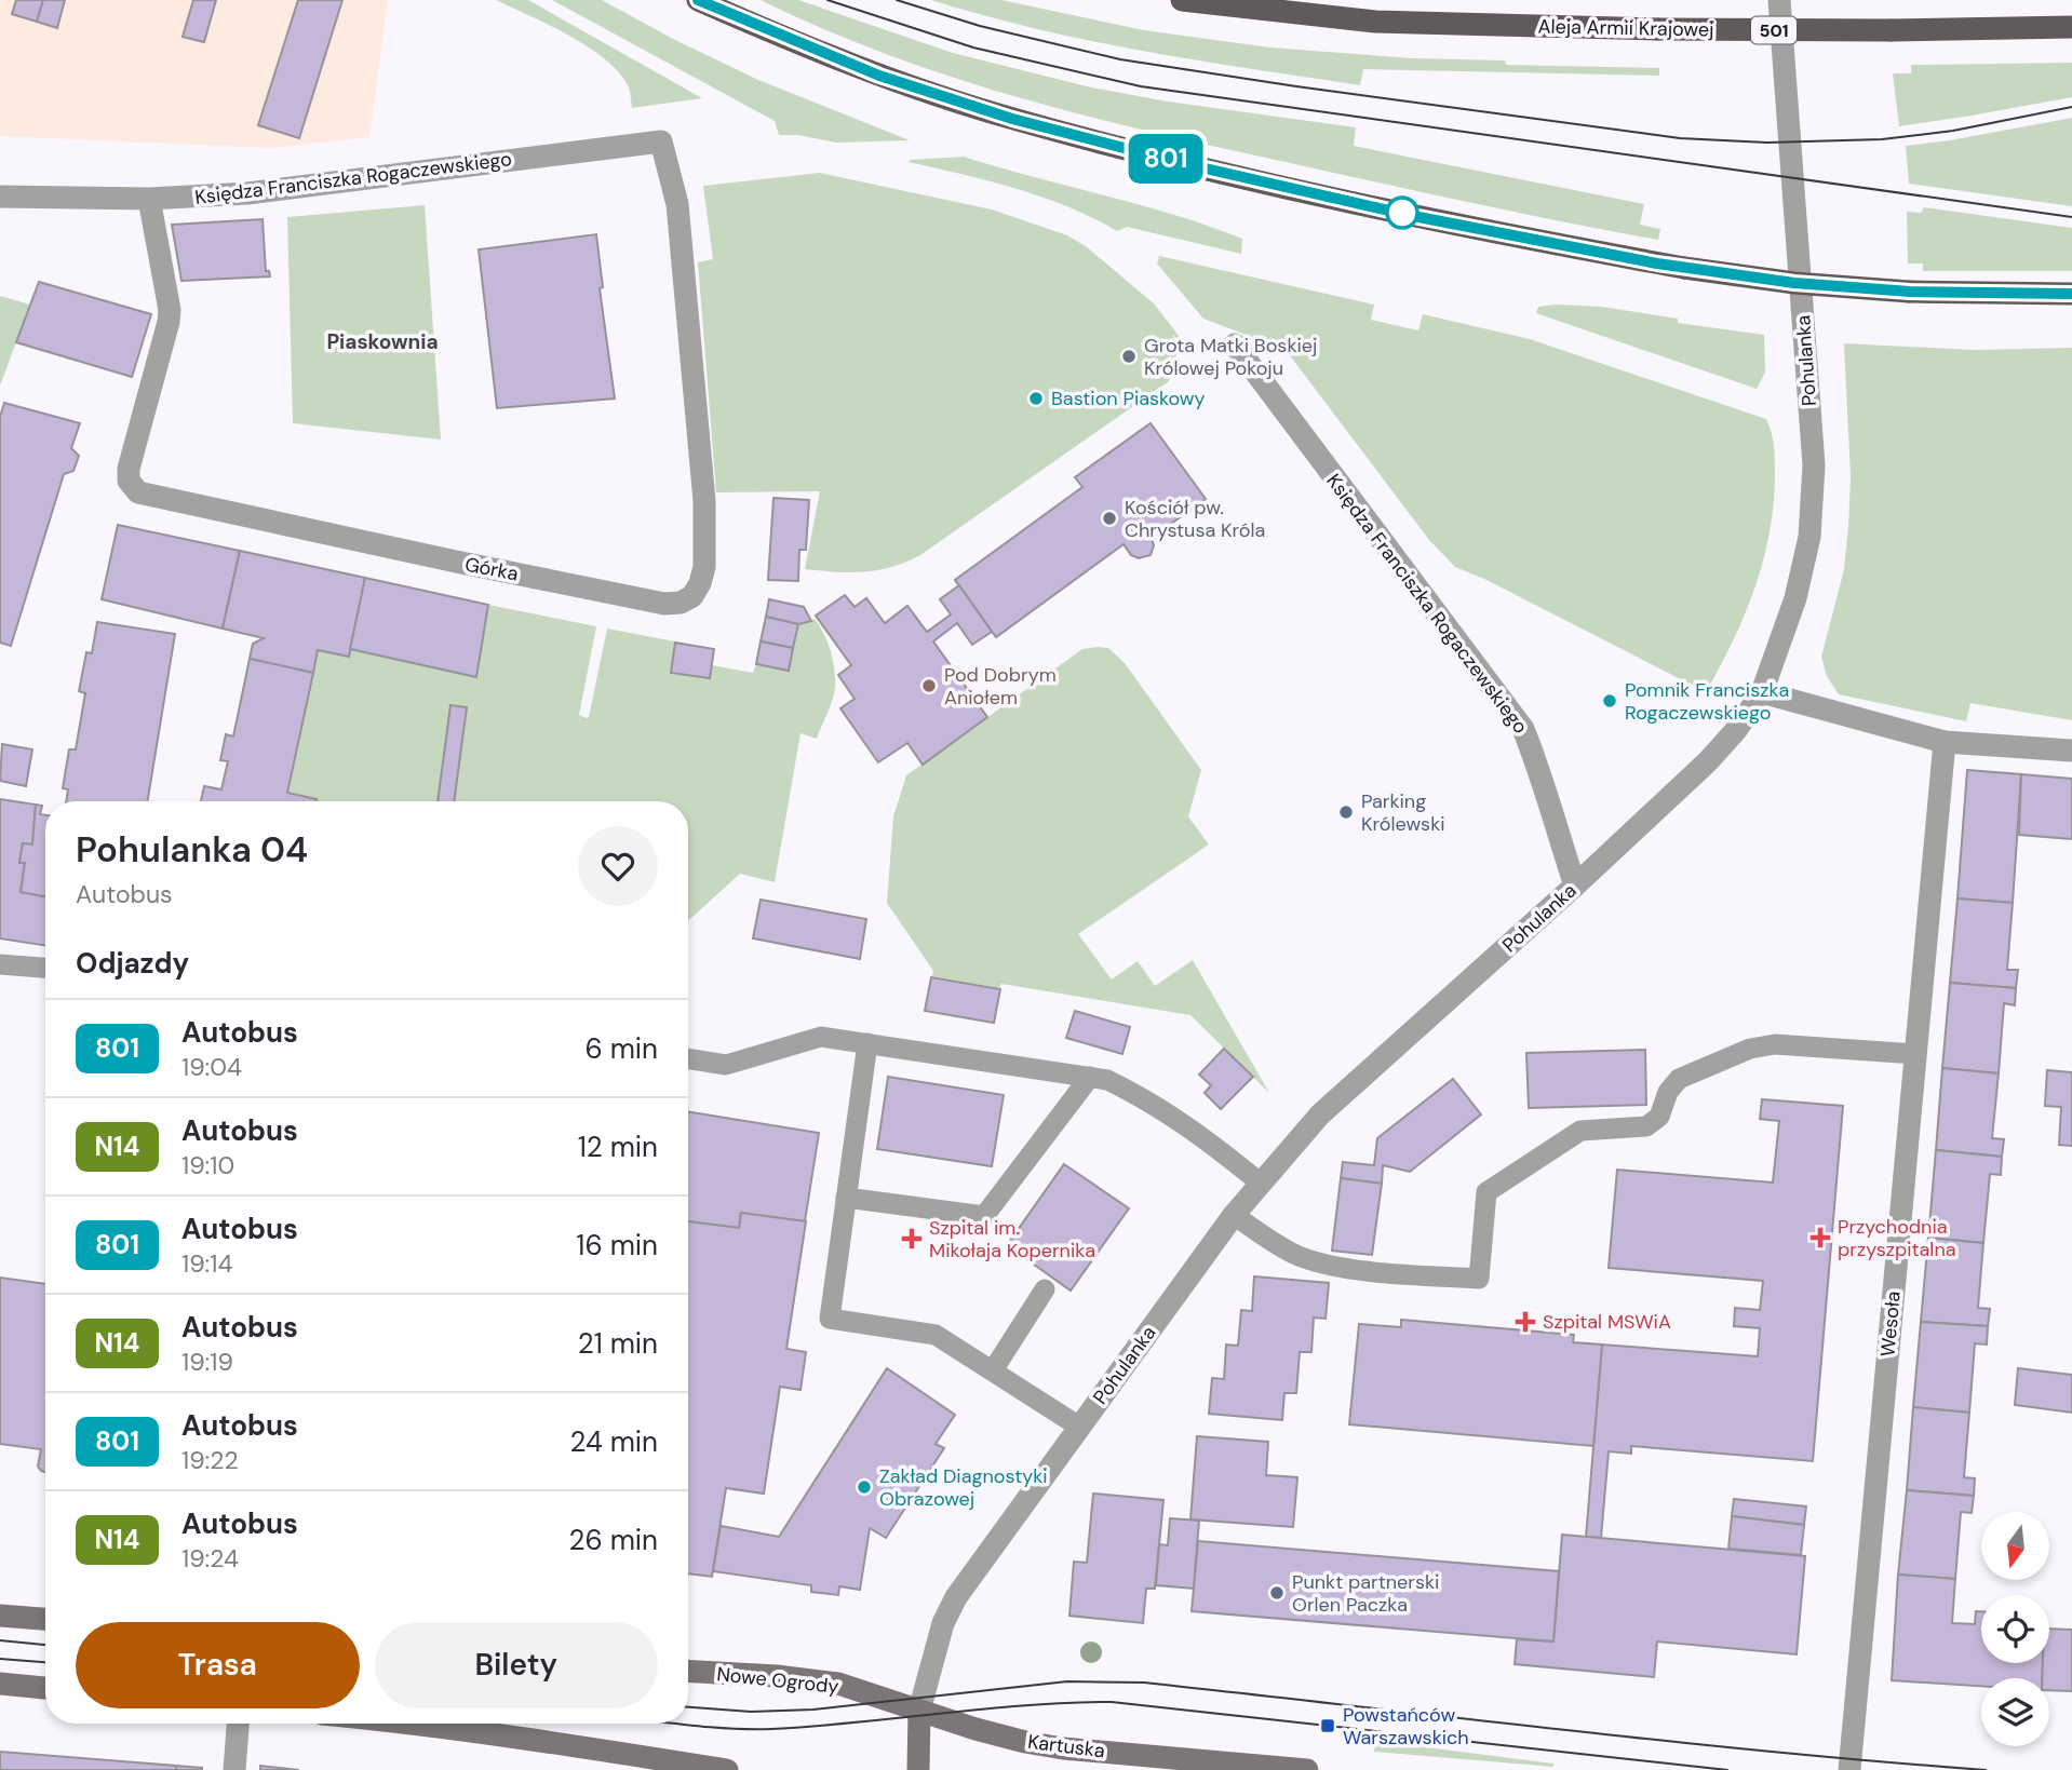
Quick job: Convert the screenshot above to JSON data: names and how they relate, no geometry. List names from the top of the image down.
{
  "streets": {
    "main road": [
      "Aleja Armii Krajowej",
      "501",
      "Nowe Ogrody",
      "Kartuska"
    ],
    "street": [
      "Księdza Franciszka Rogaczewskiego",
      "Pohulanka",
      "Górka",
      "Wesoła"
    ]
  },
  "crossings": [
    ["Księdza Franciszka Rogaczewskiego", "Pohulanka"],
    ["Księdza Franciszka Rogaczewskiego", "Górka"],
    ["Pohulanka", "Nowe Ogrody"],
    ["Pohulanka", "Kartuska"],
    ["Nowe Ogrody", "Kartuska"]
  ],
  "districts": ["Piaskownia"],
  "places": {
    "other": [
      "Grota Matki Boskiej Królowej Pokoju",
      "Bastion Piaskowy",
      "Kościół pw. Chrystusa Króla",
      "Pod Dobrym Aniołem",
      "Pomnik Franciszka Rogaczewskiego",
      "Parking Królewski",
      "Zakład Diagnostyki Obrazowej",
      "Punkt partnerski Orlen Paczka"
    ],
    "health": ["Przychodnia przyszpitalna", "Szpital im. Mikołaja Kopernika", "Szpital MSWiA"],
    "transit": ["Powstańców Warszawskich"]
  },
  "lines": ["bus line 801"],
  "north": "bottom",
  "page": {
    "on_map": "801",
    "heading": [
      ["Pohulanka 04", "Autobus"],
      "Odjazdy"
    ],
    "list": [
      {
        "mark": "801",
        "name": "Autobus",
        "note": "19:04",
        "value": "6 min"
      },
      {
        "mark": "N14",
        "name": "Autobus",
        "note": "19:10",
        "value": "12 min"
      },
      {
        "mark": "801",
        "name": "Autobus",
        "note": "19:14",
        "value": "16 min"
      },
      {
        "mark": "N14",
        "name": "Autobus",
        "note": "19:19",
        "value": "21 min"
      },
      {
        "mark": "801",
        "name": "Autobus",
        "note": "19:22",
        "value": "24 min"
      },
      {
        "mark": "N14",
        "name": "Autobus",
        "note": "19:24",
        "value": "26 min"
      }
    ],
    "buttons": ["Trasa", "Bilety"]
  }
}
